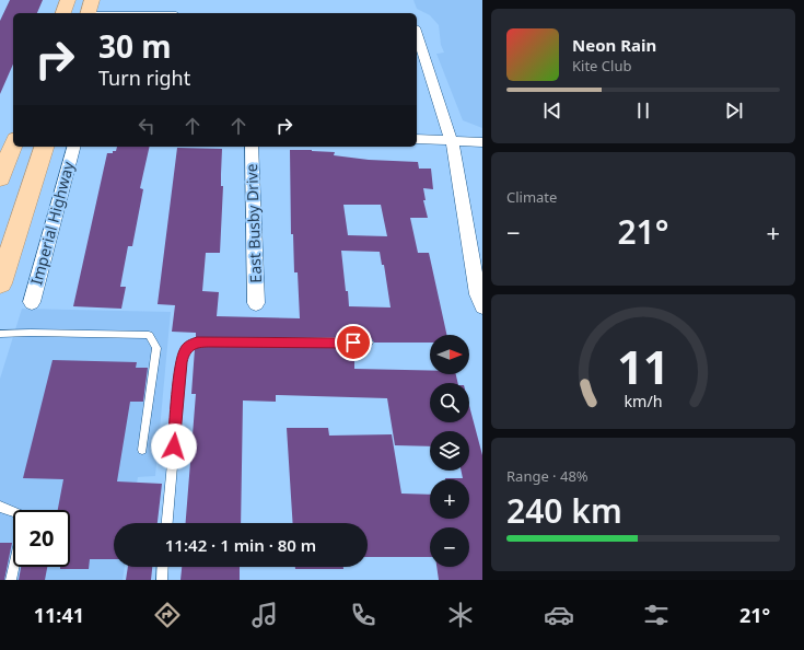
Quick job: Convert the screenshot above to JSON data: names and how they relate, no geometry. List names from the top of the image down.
{
  "streets": {
    "main road": ["Imperial Highway"],
    "street": ["East Busby Drive"]
  },
  "north": "right",
  "page": {
    "turn": ["30 m", "Turn right"],
    "song": ["Neon Rain", "Kite Club"],
    "tile": [
      "Climate",
      ["Range · 48%", "240 km"]
    ],
    "heat": ["−", "21°", "+"],
    "map_buttons": ["+", "−"],
    "limit": "20",
    "trip": "11:42 · 1 min · 80 m",
    "tabs": ["11:41", "21°"],
    "gauge": ["11", "km/h"]
  }
}
